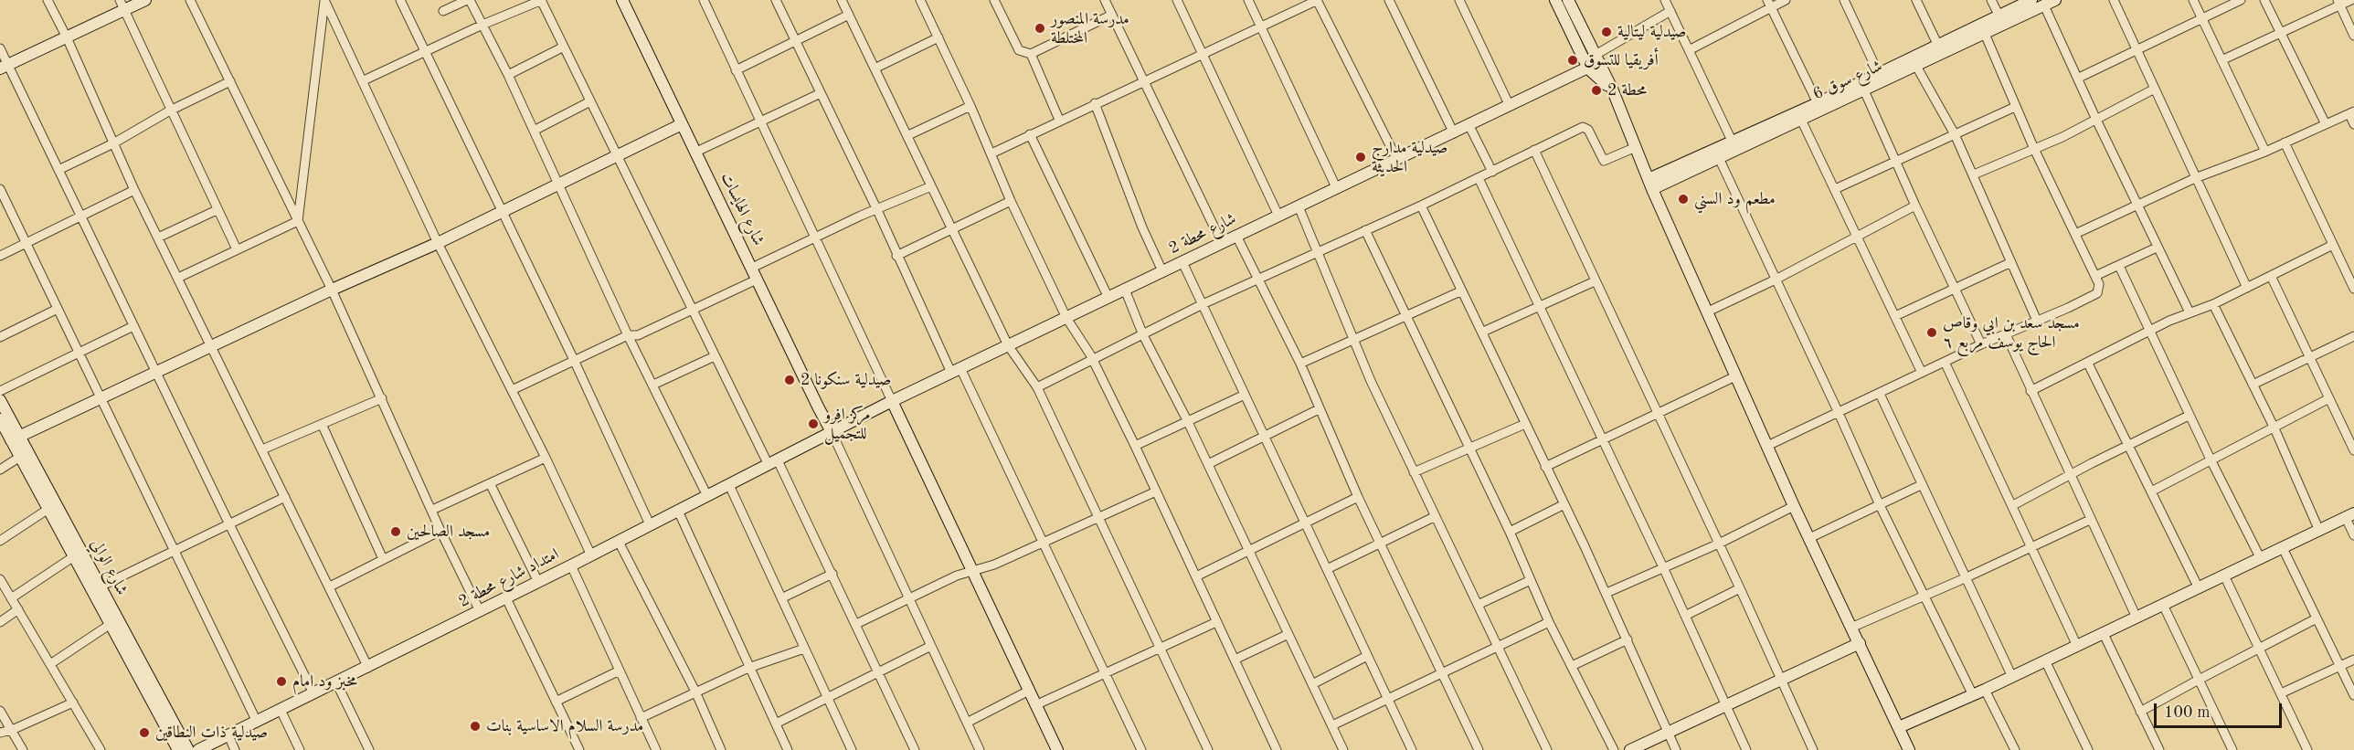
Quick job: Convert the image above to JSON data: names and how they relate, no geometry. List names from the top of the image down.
{
  "streets": {
    "street": [
      "شارع سوق 6",
      "شارع الهايسات",
      "شارع محطة 2",
      "شارع الوالي",
      "امتداد شارع محطة 2"
    ]
  },
  "crossings": [
    ["شارع الهايسات", "شارع محطة 2"],
    ["شارع الهايسات", "امتداد شارع محطة 2"],
    ["شارع محطة 2", "امتداد شارع محطة 2"]
  ],
  "places": [
    "مدرسة المنصور المختلطة",
    "صيدلية ليتالية",
    "أفريقيا للتسوق",
    "محطة 2",
    "صيدلية مدارج الحديثة",
    "مطعم ود السني",
    "مسجد سعد بن ابي وقاص الحاج يوسف مربع ٦",
    "صيدلية سنكونا 2",
    "مركز افرو للتجميل",
    "مسجد الصالحين",
    "مخبز ود امام",
    "مدرسة السلام الاساسية بنات",
    "صيدلية ذات النطاقين"
  ],
  "scale_bar": "100 m"
}
